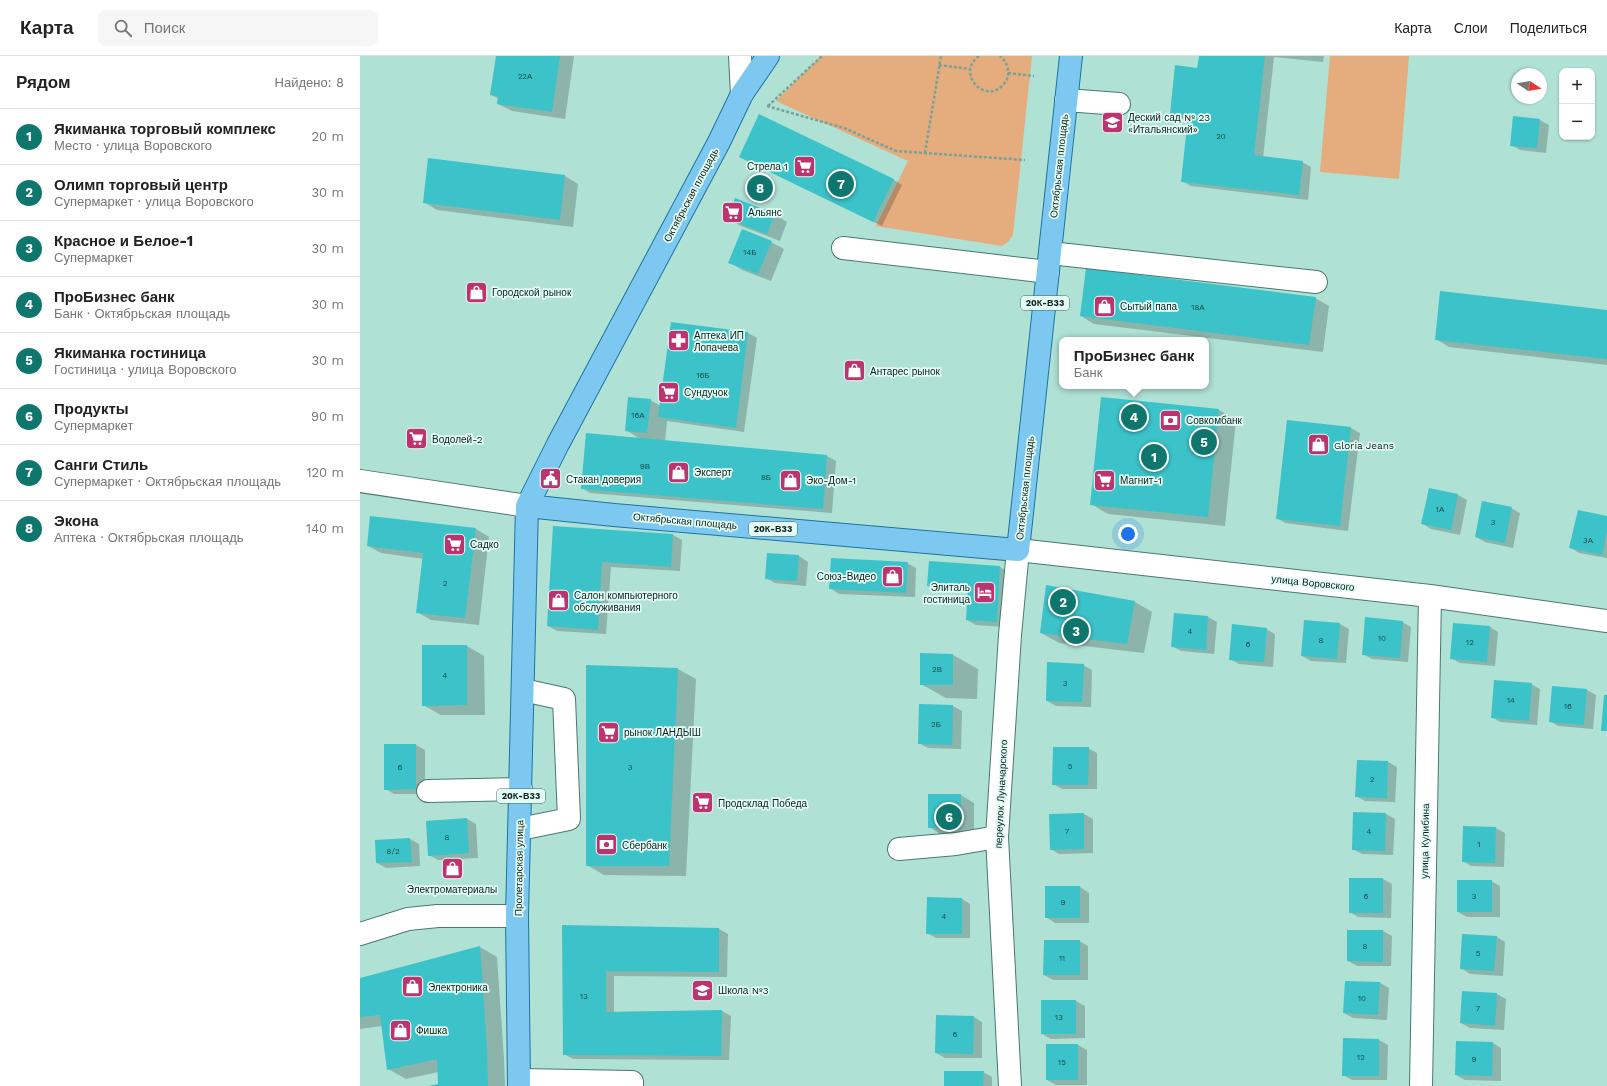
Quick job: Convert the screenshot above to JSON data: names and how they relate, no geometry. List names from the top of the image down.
{
  "streets": {
    "main road": ["Октябрьская площадь", "20К-В33", "Пролетарская улица"],
    "street": ["улица Воровского", "переулок Луначарского", "улица Кулибина"]
  },
  "crossings": [
    ["Октябрьская площадь", "улица Воровского"],
    ["Октябрьская площадь", "переулок Луначарского"],
    ["Октябрьская площадь", "Пролетарская улица"],
    ["улица Воровского", "переулок Луначарского"],
    ["улица Воровского", "улица Кулибина"]
  ],
  "places": {
    "school or university": ["Деский сад № 23 «Итальянский»", "Школа №3"],
    "supermarket": [
      "Стрела 1",
      "Альянс",
      "Сундучок",
      "Водолей-2",
      "Магнит-1",
      "Садко",
      "рынок ЛАНДЫШ",
      "Продсклад Победа"
    ],
    "shop": [
      "Городской рынок",
      "Сытый папа",
      "Антарес рынок",
      "Gloria Jeans",
      "Эксперт",
      "Эко-Дом-1",
      "Союз-Видео",
      "Салон компьютерного обслуживания",
      "Электроматериалы",
      "Электроника",
      "Фишка"
    ],
    "pharmacy": ["Аптека ИП Лопачева"],
    "bank": ["Совкомбанк", "Сбербанк"],
    "public building": ["Стакан доверия"],
    "hotel": ["Элиталь гостиница"]
  },
  "house_numbers": [
    "22А",
    "20",
    "14Б",
    "18А",
    "16Б",
    "16А",
    "9В",
    "8Б",
    "1А",
    "3",
    "3А",
    "2",
    "4",
    "10",
    "8",
    "12",
    "6",
    "2В",
    "4",
    "3",
    "14",
    "16",
    "2Б",
    "5",
    "6",
    "3",
    "2",
    "7",
    "4",
    "8",
    "1",
    "8/2",
    "6",
    "3",
    "9",
    "4",
    "8",
    "5",
    "11",
    "13",
    "10",
    "7",
    "13",
    "6",
    "12",
    "9",
    "15"
  ],
  "north": "right",
  "page": {
    "header": "Карта",
    "search": "Поиск",
    "nav": ["Карта", "Слои", "Поделиться"],
    "heading": ["Рядом", "Найдено: 8"],
    "map_buttons": ["+", "−"],
    "list": [
      {
        "mark": "1",
        "name": "Якиманка торговый комплекс",
        "note": "Место · улица Воровского",
        "value": "20 m"
      },
      {
        "mark": "2",
        "name": "Олимп торговый центр",
        "note": "Супермаркет · улица Воровского",
        "value": "30 m"
      },
      {
        "mark": "3",
        "name": "Красное и Белое-1",
        "note": "Супермаркет",
        "value": "30 m"
      },
      {
        "mark": "4",
        "name": "ПроБизнес банк",
        "note": "Банк · Октябрьская площадь",
        "value": "30 m"
      },
      {
        "mark": "5",
        "name": "Якиманка гостиница",
        "note": "Гостиница · улица Воровского",
        "value": "30 m"
      },
      {
        "mark": "6",
        "name": "Продукты",
        "note": "Супермаркет",
        "value": "90 m"
      },
      {
        "mark": "7",
        "name": "Санги Стиль",
        "note": "Супермаркет · Октябрьская площадь",
        "value": "120 m"
      },
      {
        "mark": "8",
        "name": "Экона",
        "note": "Аптека · Октябрьская площадь",
        "value": "140 m"
      }
    ],
    "pins": [
      "7",
      "8",
      "4",
      "5",
      "1",
      "2",
      "3",
      "6"
    ],
    "popup": ["ПроБизнес банк", "Банк"]
  }
}
